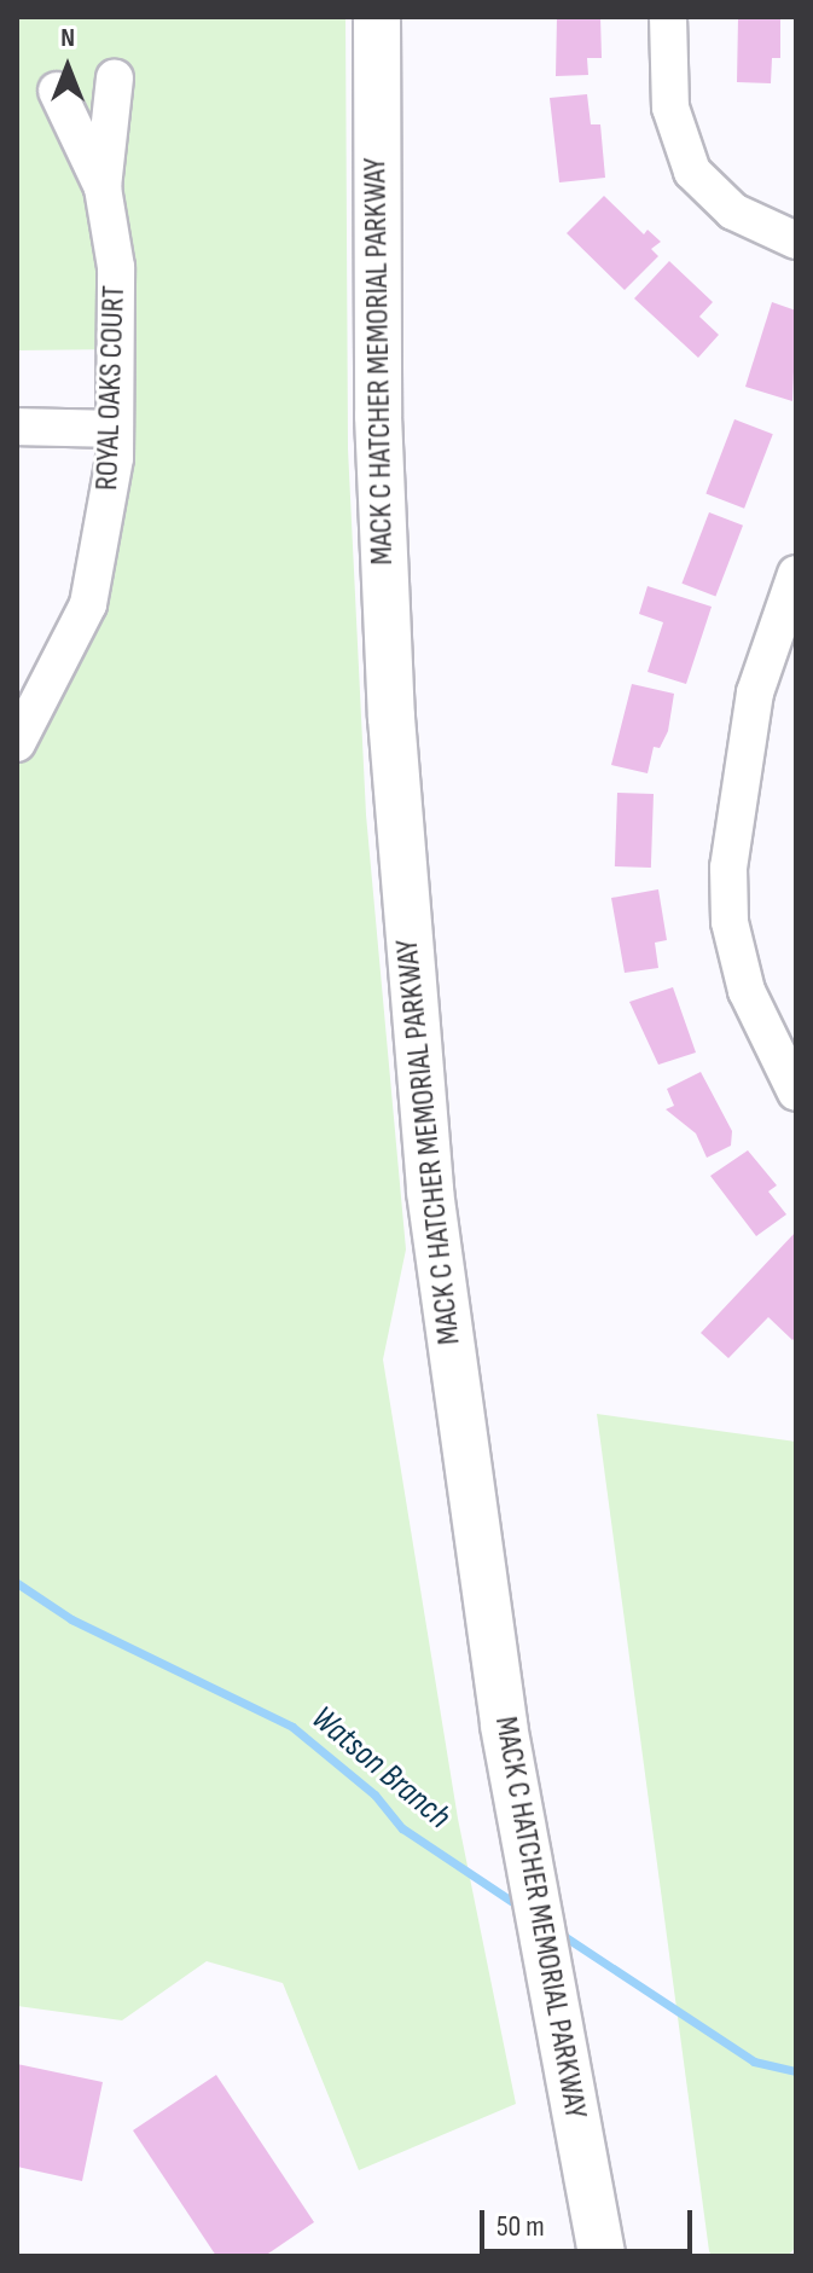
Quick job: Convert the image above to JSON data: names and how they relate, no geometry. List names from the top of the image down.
{
  "streets": {
    "main road": ["MACK C HATCHER MEMORIAL PARKWAY"],
    "street": ["ROYAL OAKS COURT"]
  },
  "water": ["Watson Branch"],
  "scale_bar": "50 m",
  "north": "top"
}
